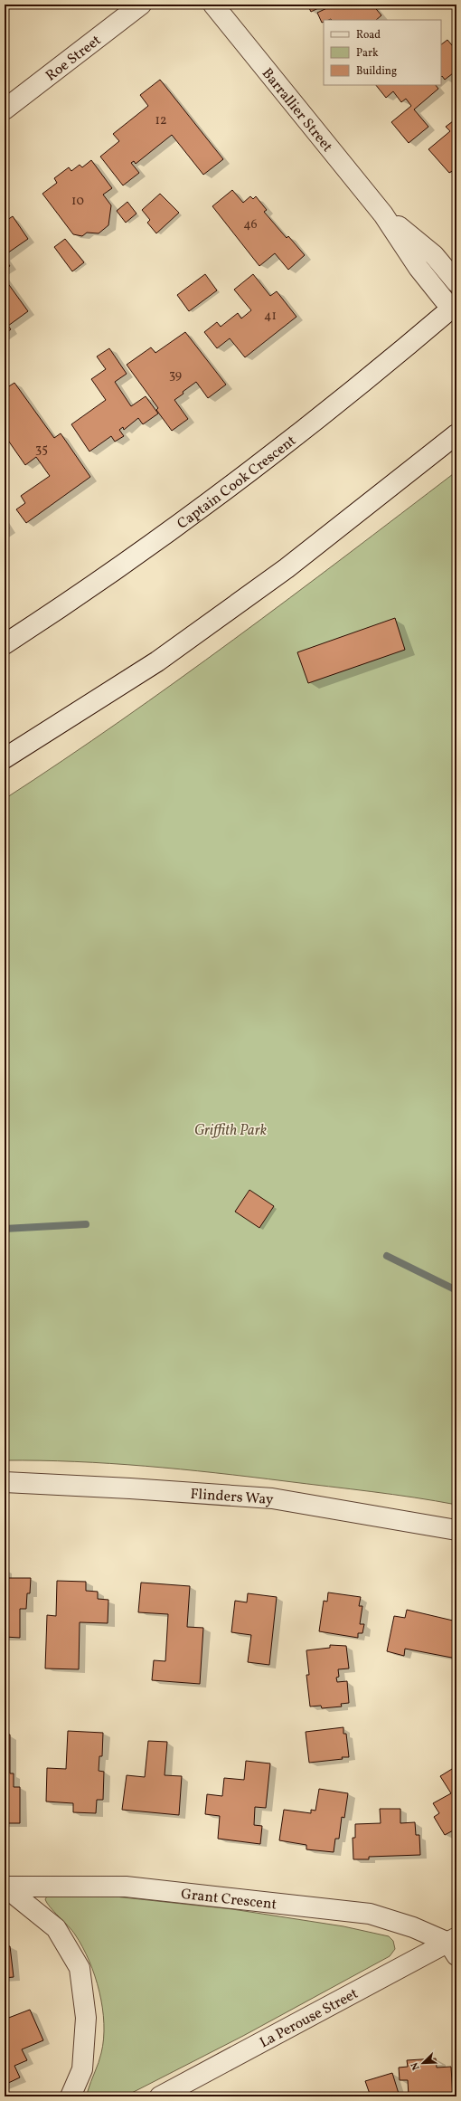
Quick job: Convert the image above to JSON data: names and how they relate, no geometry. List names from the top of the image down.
{
  "streets": {
    "street": [
      "Roe Street",
      "Barrallier Street",
      "Captain Cook Crescent",
      "Flinders Way",
      "Grant Crescent",
      "La Perouse Street"
    ]
  },
  "crossings": [
    ["Barrallier Street", "Captain Cook Crescent"],
    ["Grant Crescent", "La Perouse Street"]
  ],
  "parks": ["Griffith Park"],
  "house_numbers": [
    "12",
    "10",
    "46",
    "41",
    "39",
    "35"
  ],
  "legend": ["Road", "Park", "Building"],
  "north": "bottom left"
}
